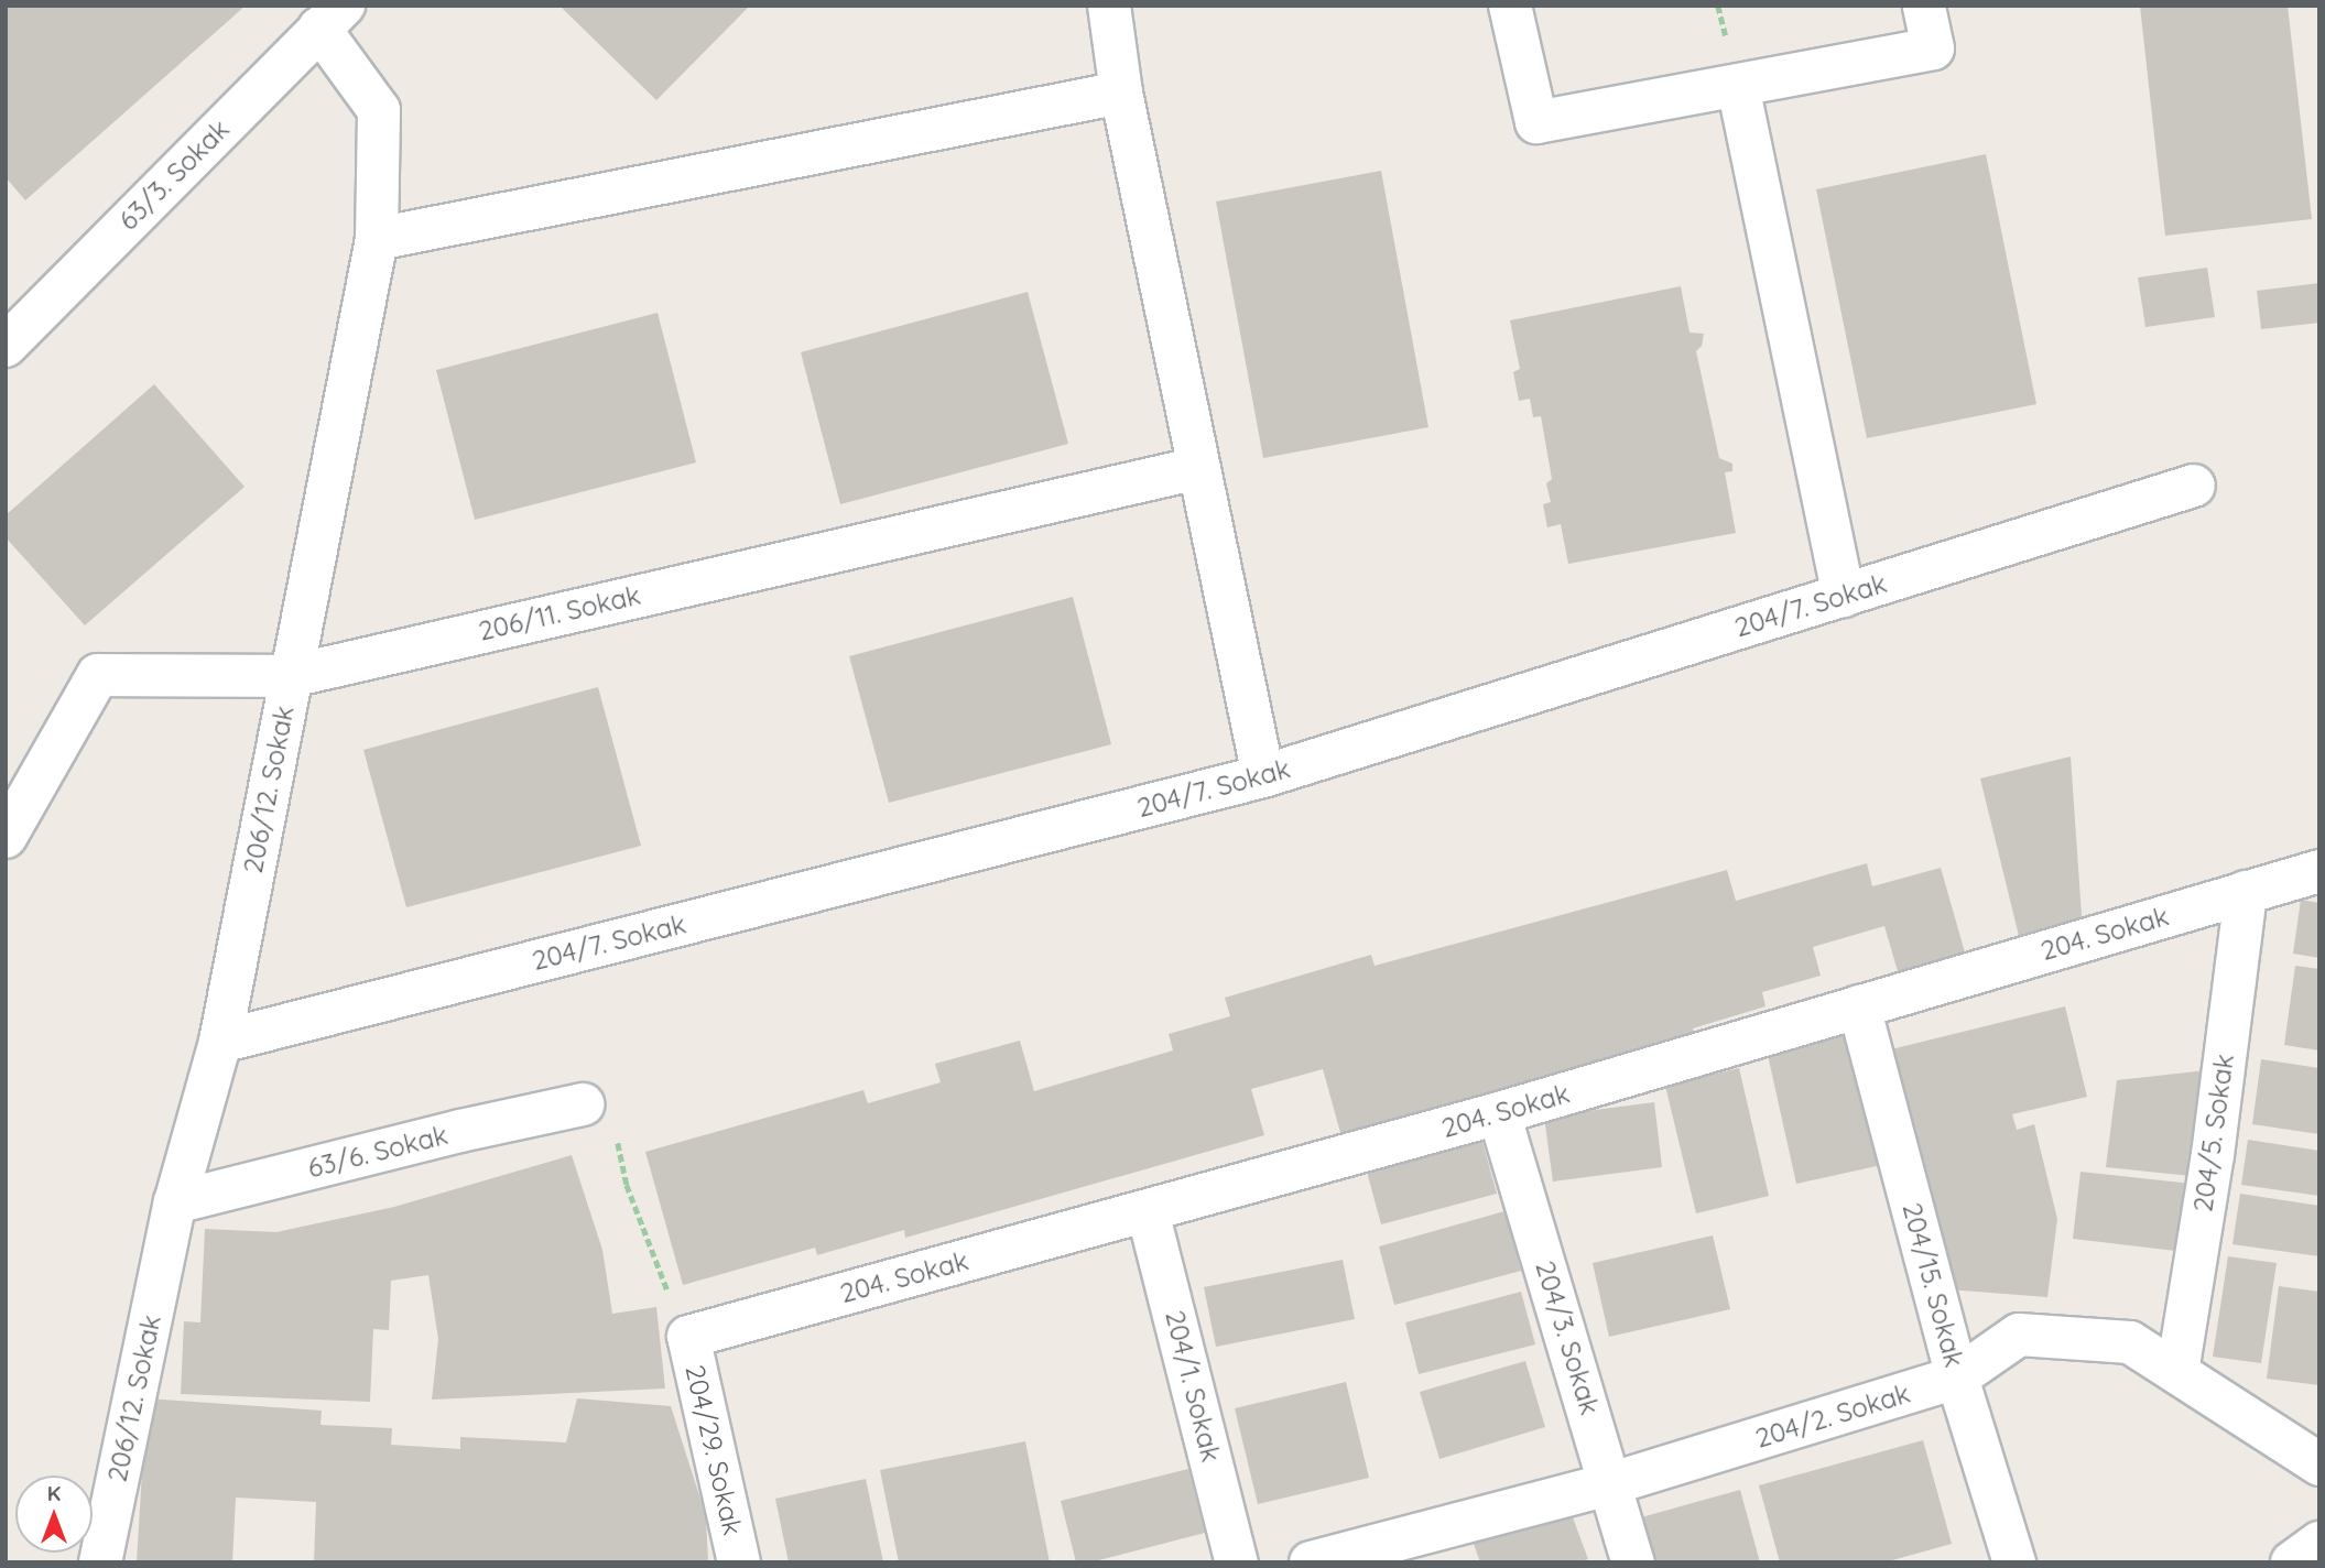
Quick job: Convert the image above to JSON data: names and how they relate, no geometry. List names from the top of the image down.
{
  "streets": {
    "street": [
      "63/3. Sokak",
      "204/7. Sokak",
      "206/11. Sokak",
      "206/12. Sokak",
      "204. Sokak",
      "204/5. Sokak",
      "63/6. Sokak",
      "204/15. Sokak",
      "204/3. Sokak",
      "204/1. Sokak",
      "204/2. Sokak",
      "204/29. Sokak"
    ]
  },
  "crossings": [
    ["63/3. Sokak", "206/12. Sokak"],
    ["204/7. Sokak", "206/12. Sokak"],
    ["206/11. Sokak", "206/12. Sokak"],
    ["206/12. Sokak", "63/6. Sokak"],
    ["204. Sokak", "204/5. Sokak"],
    ["204. Sokak", "204/15. Sokak"],
    ["204. Sokak", "204/3. Sokak"],
    ["204. Sokak", "204/1. Sokak"],
    ["204. Sokak", "204/29. Sokak"],
    ["204/5. Sokak", "204/2. Sokak"],
    ["204/15. Sokak", "204/2. Sokak"],
    ["204/3. Sokak", "204/2. Sokak"]
  ],
  "north": "top"
}
